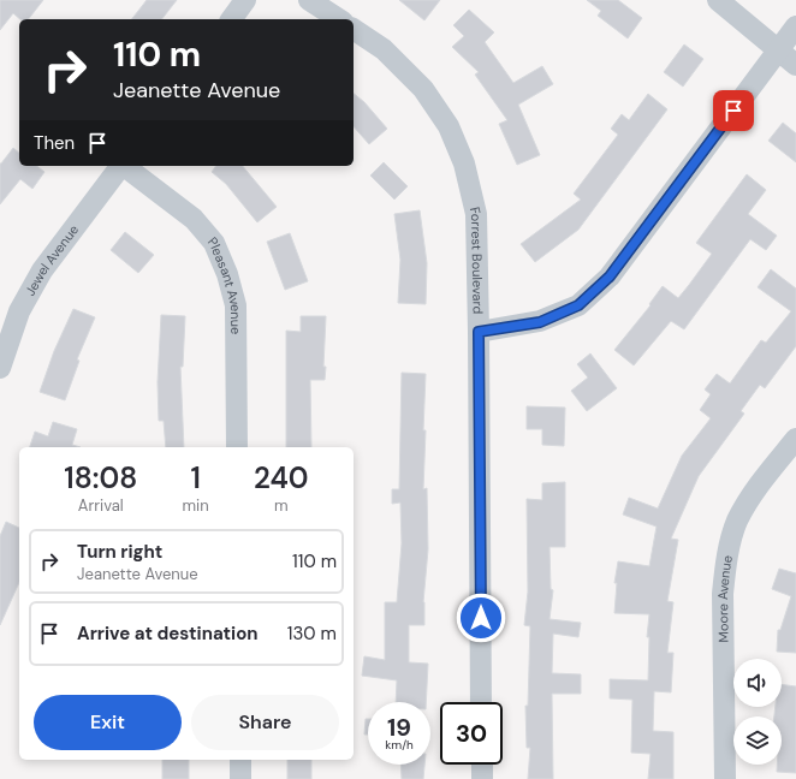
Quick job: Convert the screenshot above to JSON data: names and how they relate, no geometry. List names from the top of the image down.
{
  "streets": {
    "street": [
      "Jewel Avenue",
      "Forrest Boulevard",
      "Pleasant Avenue",
      "Moore Avenue"
    ]
  },
  "page": {
    "turn": ["110 m", "Jeanette Avenue"],
    "then": "Then",
    "eta": [
      "18:08",
      "Arrival",
      "1",
      "min",
      "240",
      "m"
    ],
    "list": [
      {
        "name": "Turn right",
        "note": "Jeanette Avenue",
        "value": "110 m"
      },
      {
        "name": "Arrive at destination",
        "value": "130 m"
      }
    ],
    "buttons": ["Exit", "Share"],
    "speed": "19 km/h",
    "limit": "30"
  }
}
